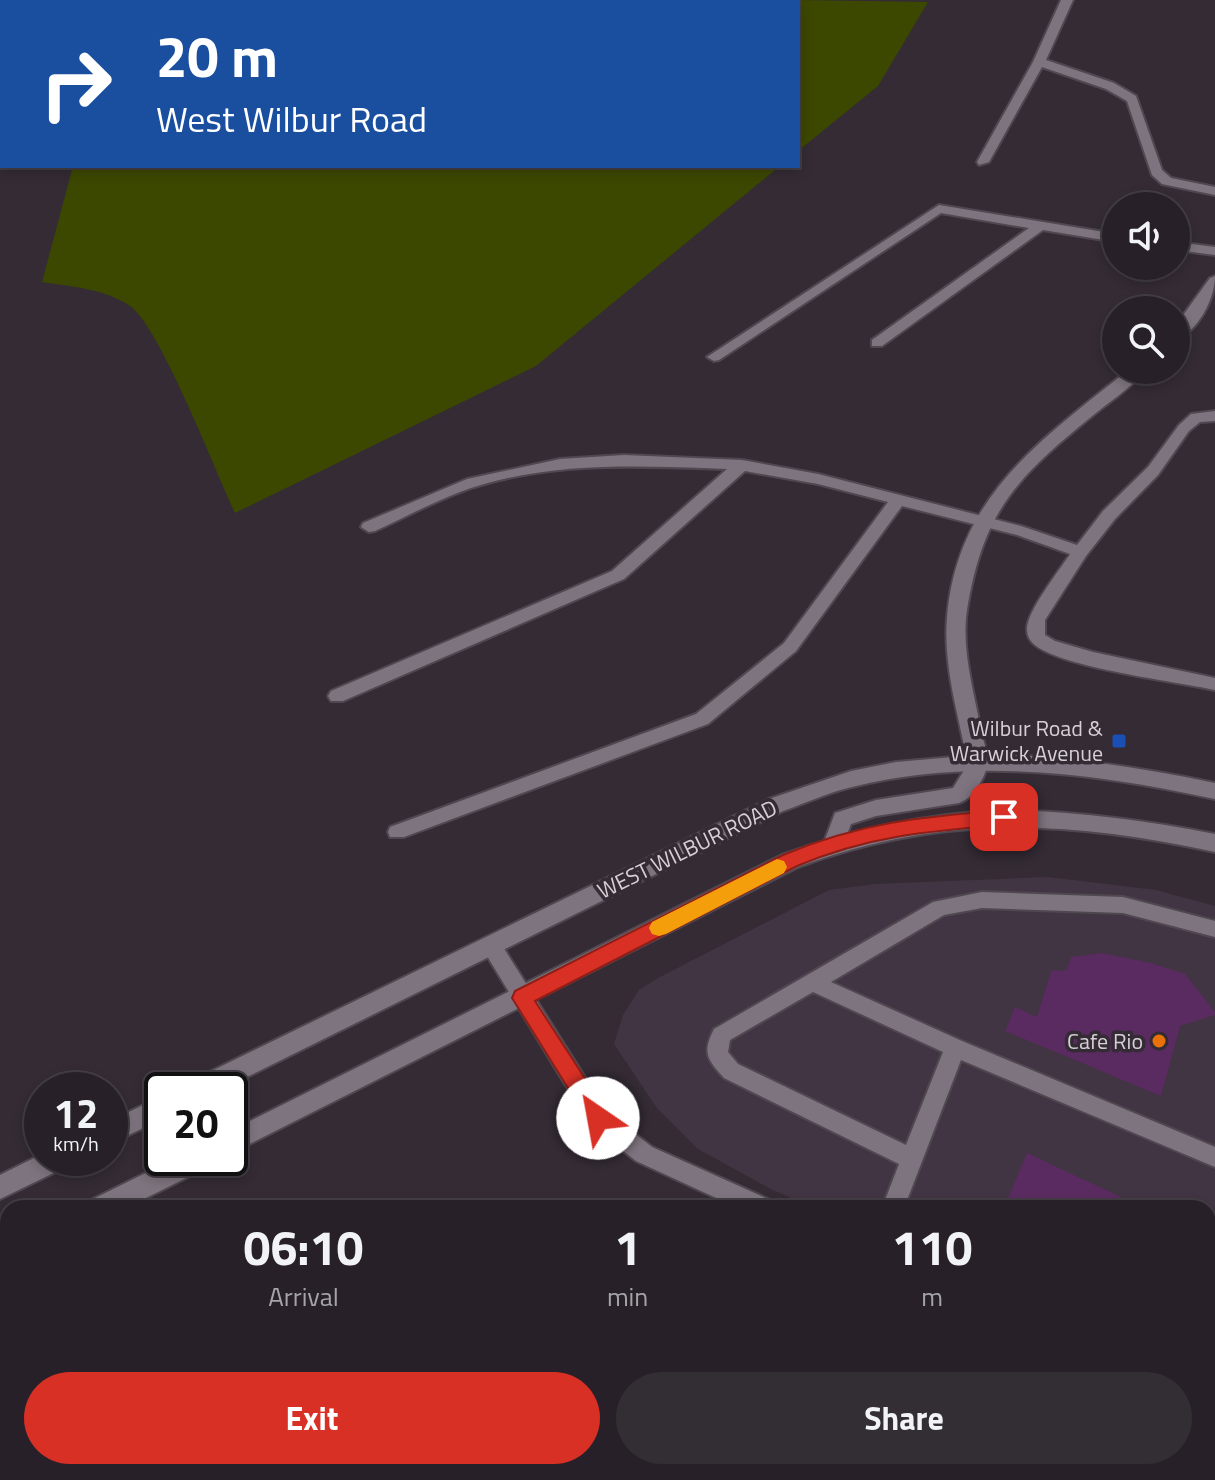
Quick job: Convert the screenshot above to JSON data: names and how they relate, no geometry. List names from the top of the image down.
{
  "streets": {
    "street": ["WEST WILBUR ROAD"]
  },
  "places": {
    "transit": ["Wilbur Road & Warwick Avenue"],
    "other": ["Cafe Rio"]
  },
  "page": {
    "turn": ["20 m", "West Wilbur Road"],
    "speed": "12 km/h",
    "limit": "20",
    "eta": [
      "06:10",
      "Arrival",
      "1",
      "min",
      "110",
      "m"
    ],
    "buttons": ["Exit", "Share"]
  }
}
